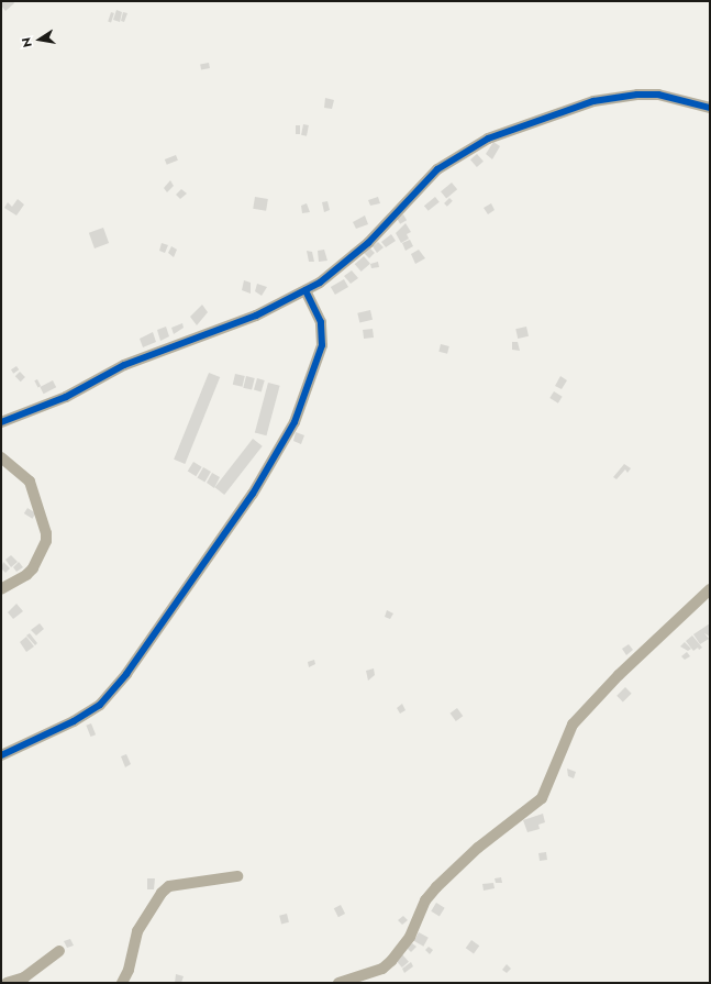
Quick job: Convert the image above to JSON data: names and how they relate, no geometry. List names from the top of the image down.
{
  "north": "left"
}
